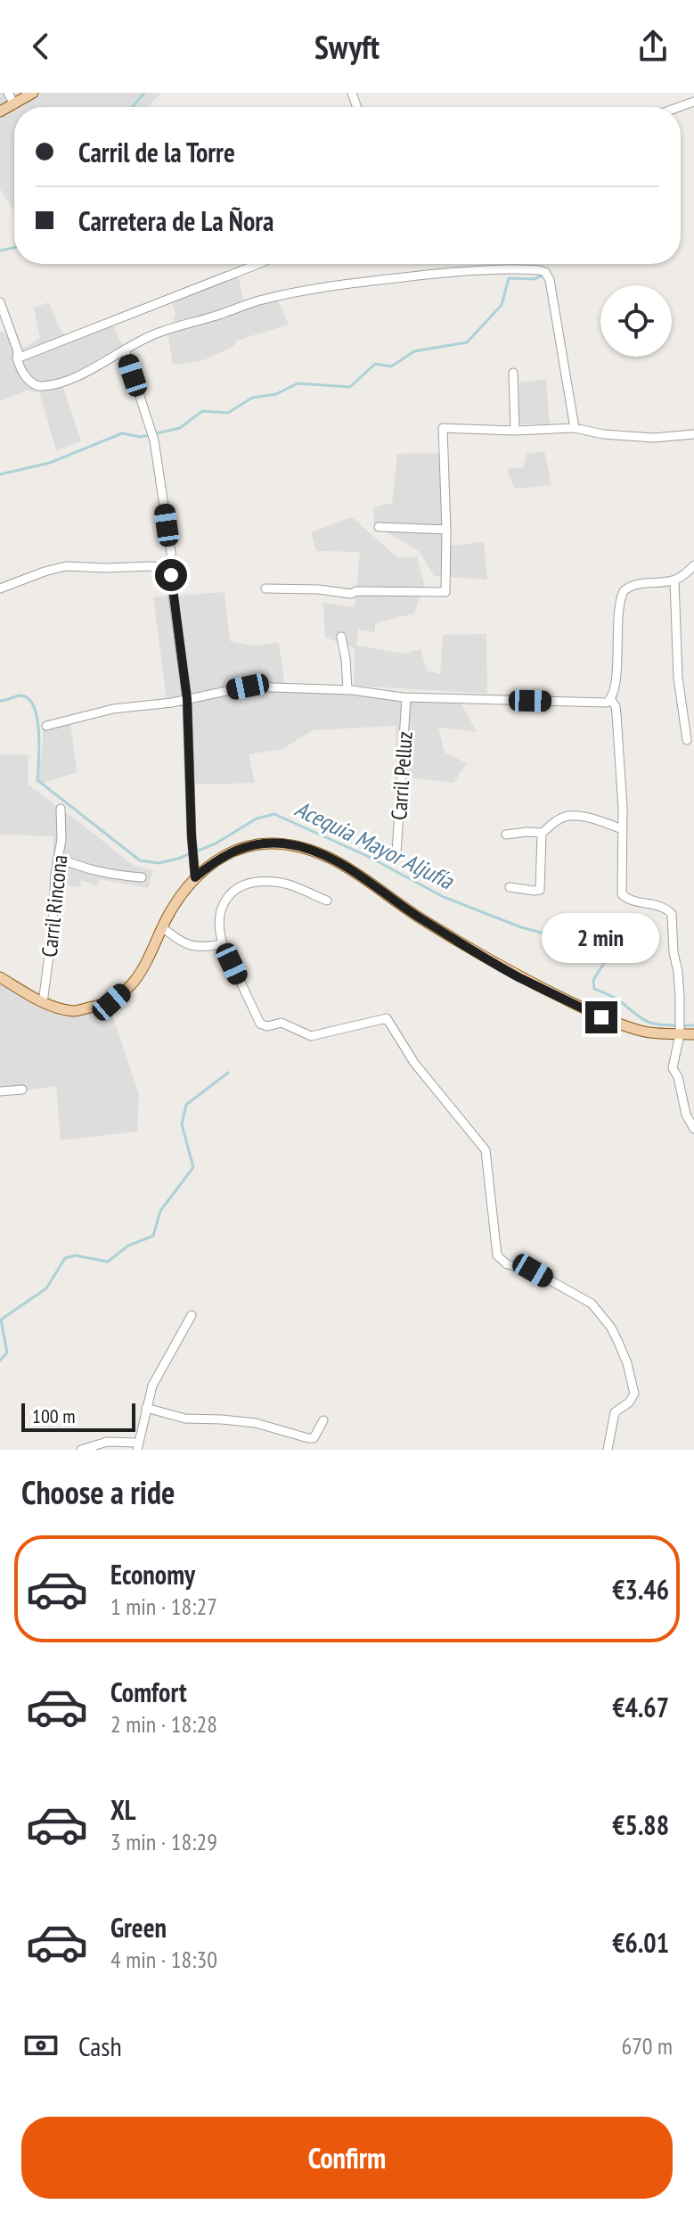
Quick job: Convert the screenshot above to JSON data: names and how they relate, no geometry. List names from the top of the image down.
{
  "streets": {
    "street": ["Carril Pelluz", "Carril Rincona"]
  },
  "water": ["Acequia Mayor Aljufía"],
  "scale_bar": "100 m",
  "page": {
    "header": "Swyft",
    "banner": ["Carril de la Torre", "Carretera de La Ñora"],
    "bubble": "2 min",
    "scale": "100 m",
    "heading": "Choose a ride",
    "list": [
      {
        "name": "Economy",
        "note": "1 min · 18:27",
        "value": "€3.46"
      },
      {
        "name": "Comfort",
        "note": "2 min · 18:28",
        "value": "€4.67"
      },
      {
        "name": "XL",
        "note": "3 min · 18:29",
        "value": "€5.88"
      },
      {
        "name": "Green",
        "note": "4 min · 18:30",
        "value": "€6.01"
      }
    ],
    "pay": ["Cash", "670 m"],
    "buttons": "Confirm"
  }
}
